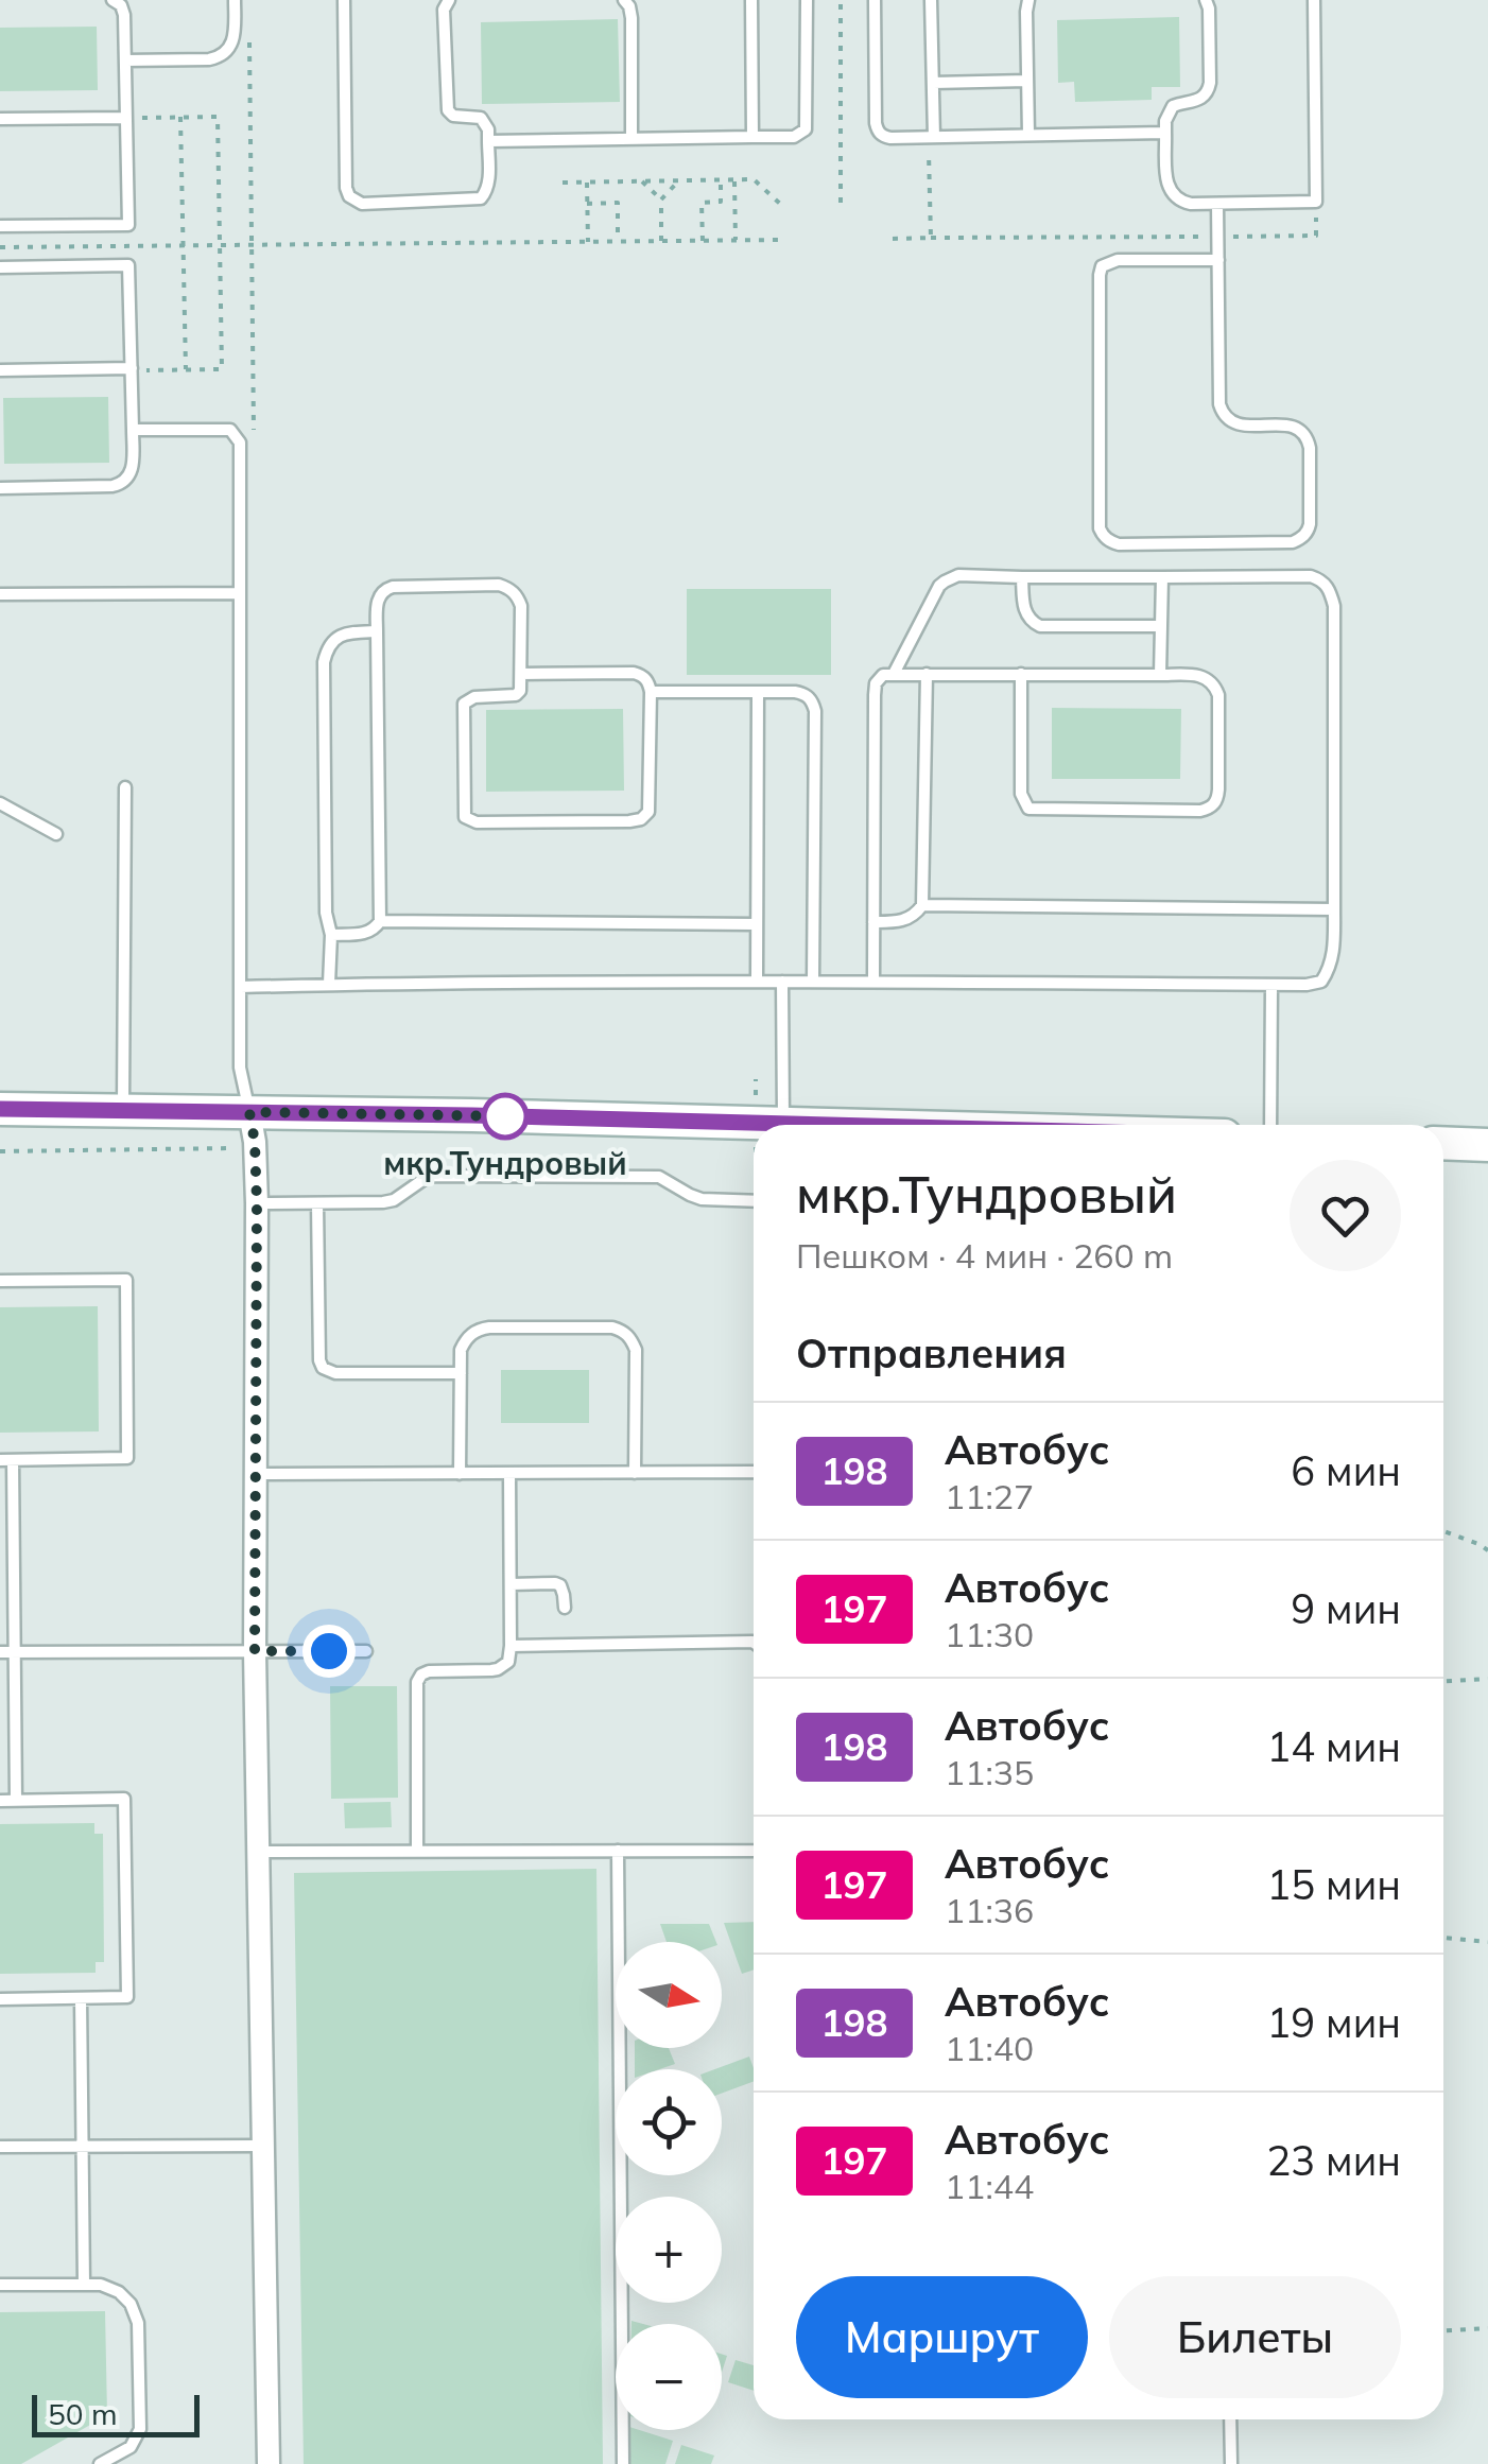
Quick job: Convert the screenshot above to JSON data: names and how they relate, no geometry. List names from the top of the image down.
{
  "places": ["мкр.Тундровый"],
  "lines": ["bus line 198"],
  "scale_bar": "50 m",
  "north": "right",
  "page": {
    "heading": [
      ["мкр.Тундровый", "Пешком · 4 мин · 260 m"],
      "Отправления"
    ],
    "list": [
      {
        "mark": "198",
        "name": "Автобус",
        "note": "11:27",
        "value": "6 мин"
      },
      {
        "mark": "197",
        "name": "Автобус",
        "note": "11:30",
        "value": "9 мин"
      },
      {
        "mark": "198",
        "name": "Автобус",
        "note": "11:35",
        "value": "14 мин"
      },
      {
        "mark": "197",
        "name": "Автобус",
        "note": "11:36",
        "value": "15 мин"
      },
      {
        "mark": "198",
        "name": "Автобус",
        "note": "11:40",
        "value": "19 мин"
      },
      {
        "mark": "197",
        "name": "Автобус",
        "note": "11:44",
        "value": "23 мин"
      }
    ],
    "map_buttons": ["+", "−"],
    "buttons": ["Маршрут", "Билеты"],
    "scale": "50 m"
  }
}
